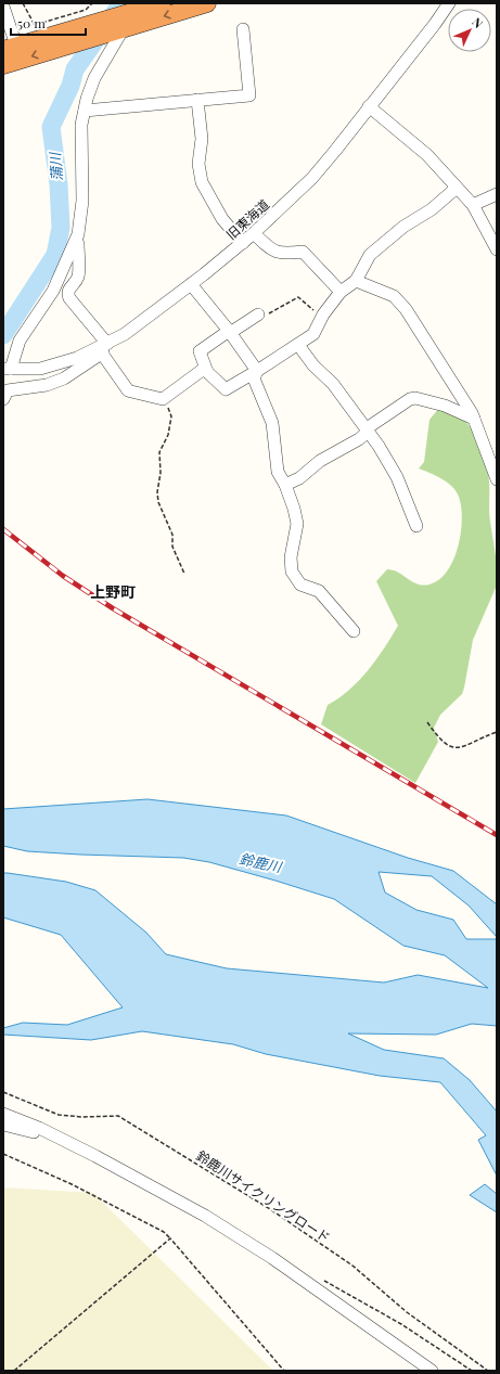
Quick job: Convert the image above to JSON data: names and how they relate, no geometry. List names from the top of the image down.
{
  "streets": {
    "street": ["旧東海道"],
    "path": ["鈴鹿川サイクリングロード"]
  },
  "districts": ["上野町"],
  "water": ["蒲川", "鈴鹿川"],
  "scale_bar": "50 m",
  "north": "top right"
}
